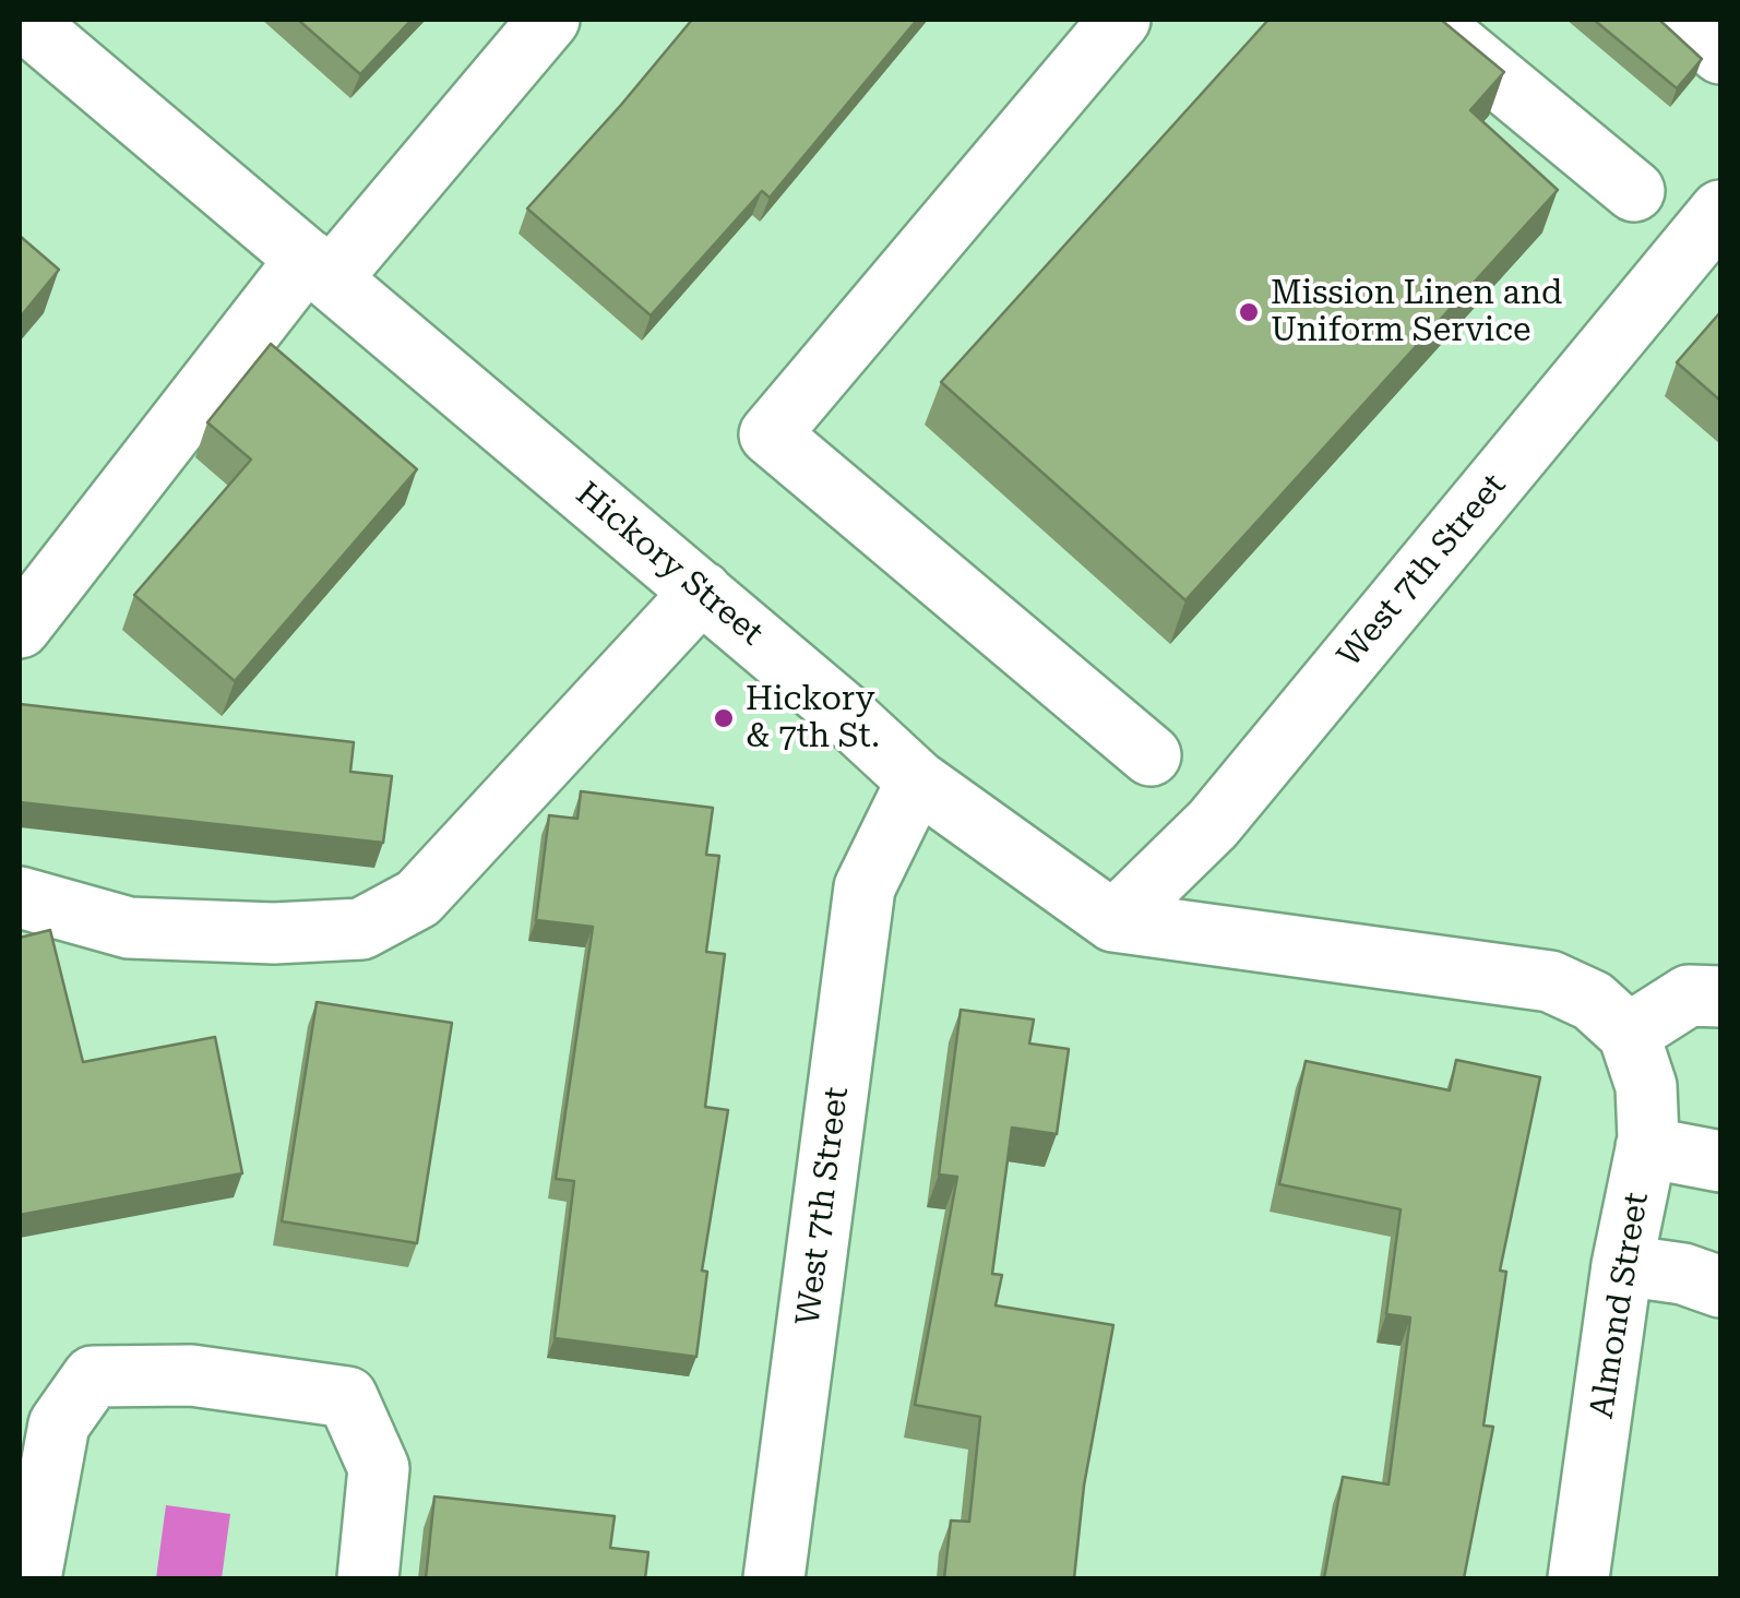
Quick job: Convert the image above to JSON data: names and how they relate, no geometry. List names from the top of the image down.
{
  "streets": {
    "street": ["Hickory Street", "West 7th Street", "Almond Street"]
  },
  "crossings": [
    ["Hickory Street", "West 7th Street"],
    ["Hickory Street", "Almond Street"]
  ],
  "places": ["Mission Linen and Uniform Service", "Hickory & 7th St."]
}
